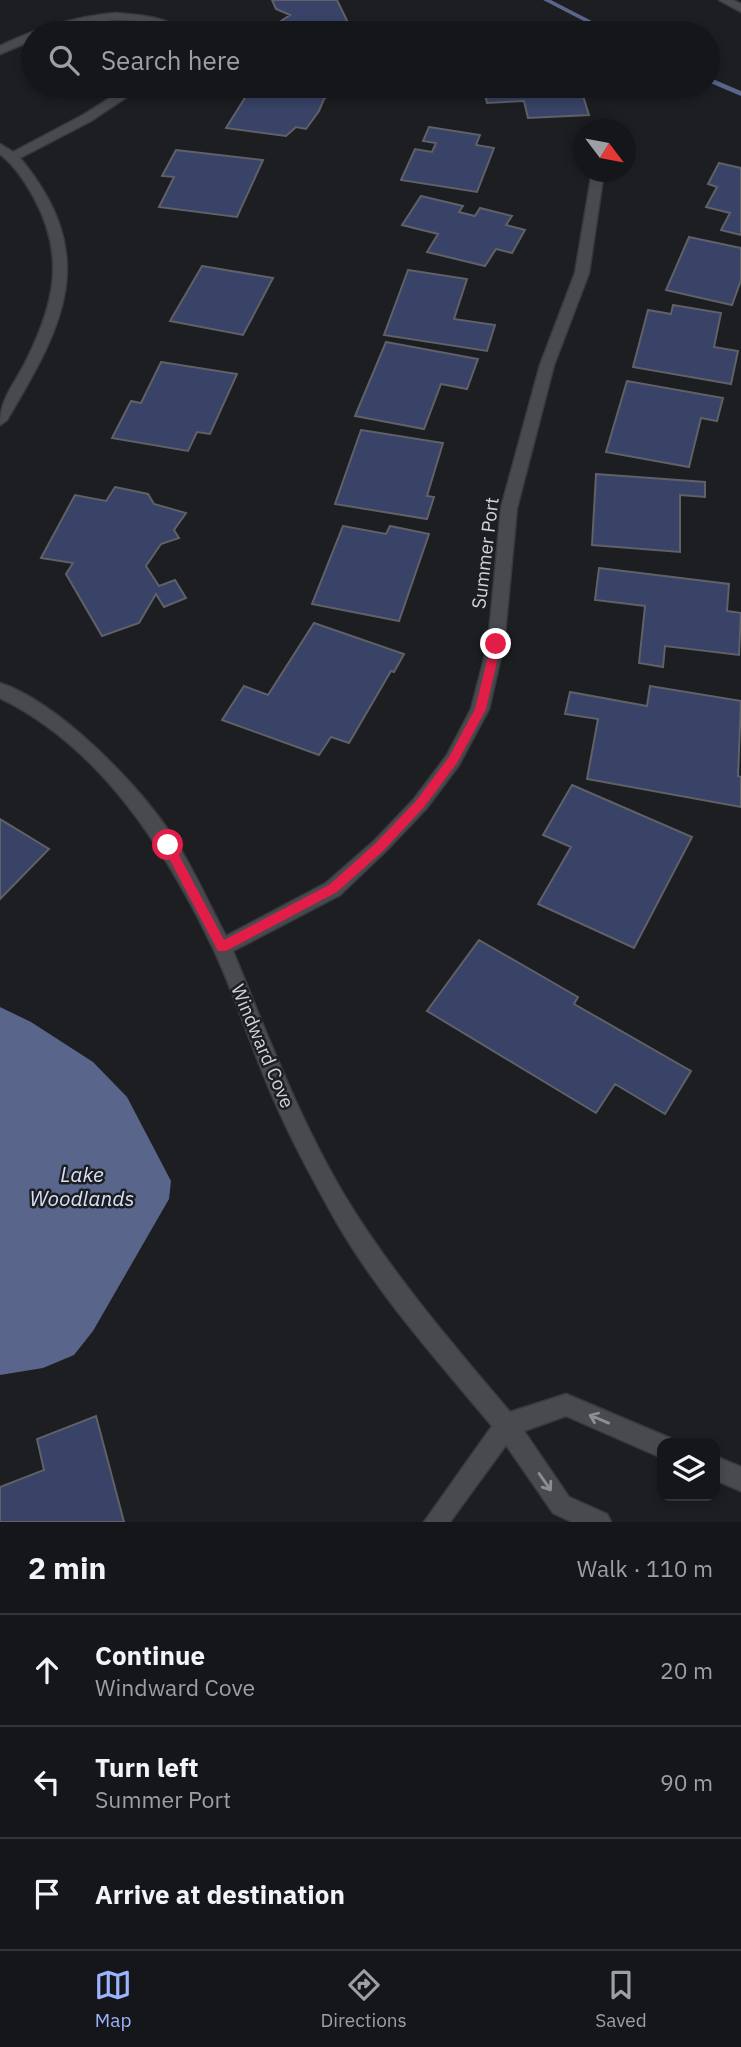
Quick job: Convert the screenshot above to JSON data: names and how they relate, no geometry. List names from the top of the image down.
{
  "streets": {
    "street": ["Summer Port", "Windward Cove"]
  },
  "crossings": [
    ["Summer Port", "Windward Cove"]
  ],
  "water": ["Lake Woodlands"],
  "north": "bottom right",
  "page": {
    "search": "Search here",
    "heading": ["2 min", "Walk · 110 m"],
    "list": [
      ["Continue", "Windward Cove", "20 m"],
      ["Turn left", "Summer Port", "90 m"],
      "Arrive at destination"
    ],
    "nav": ["Map", "Directions", "Saved"]
  }
}
